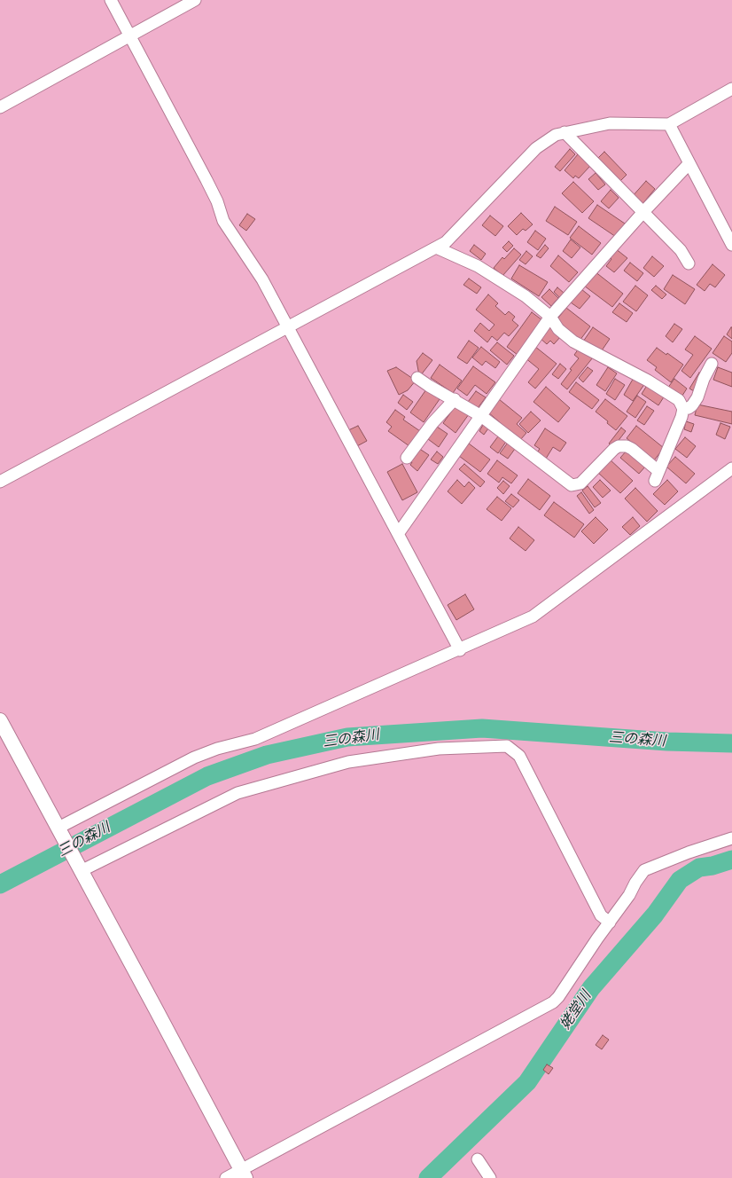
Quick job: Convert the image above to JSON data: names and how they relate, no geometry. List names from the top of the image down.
{
  "water": ["三の森川", "姥堂川"]
}
